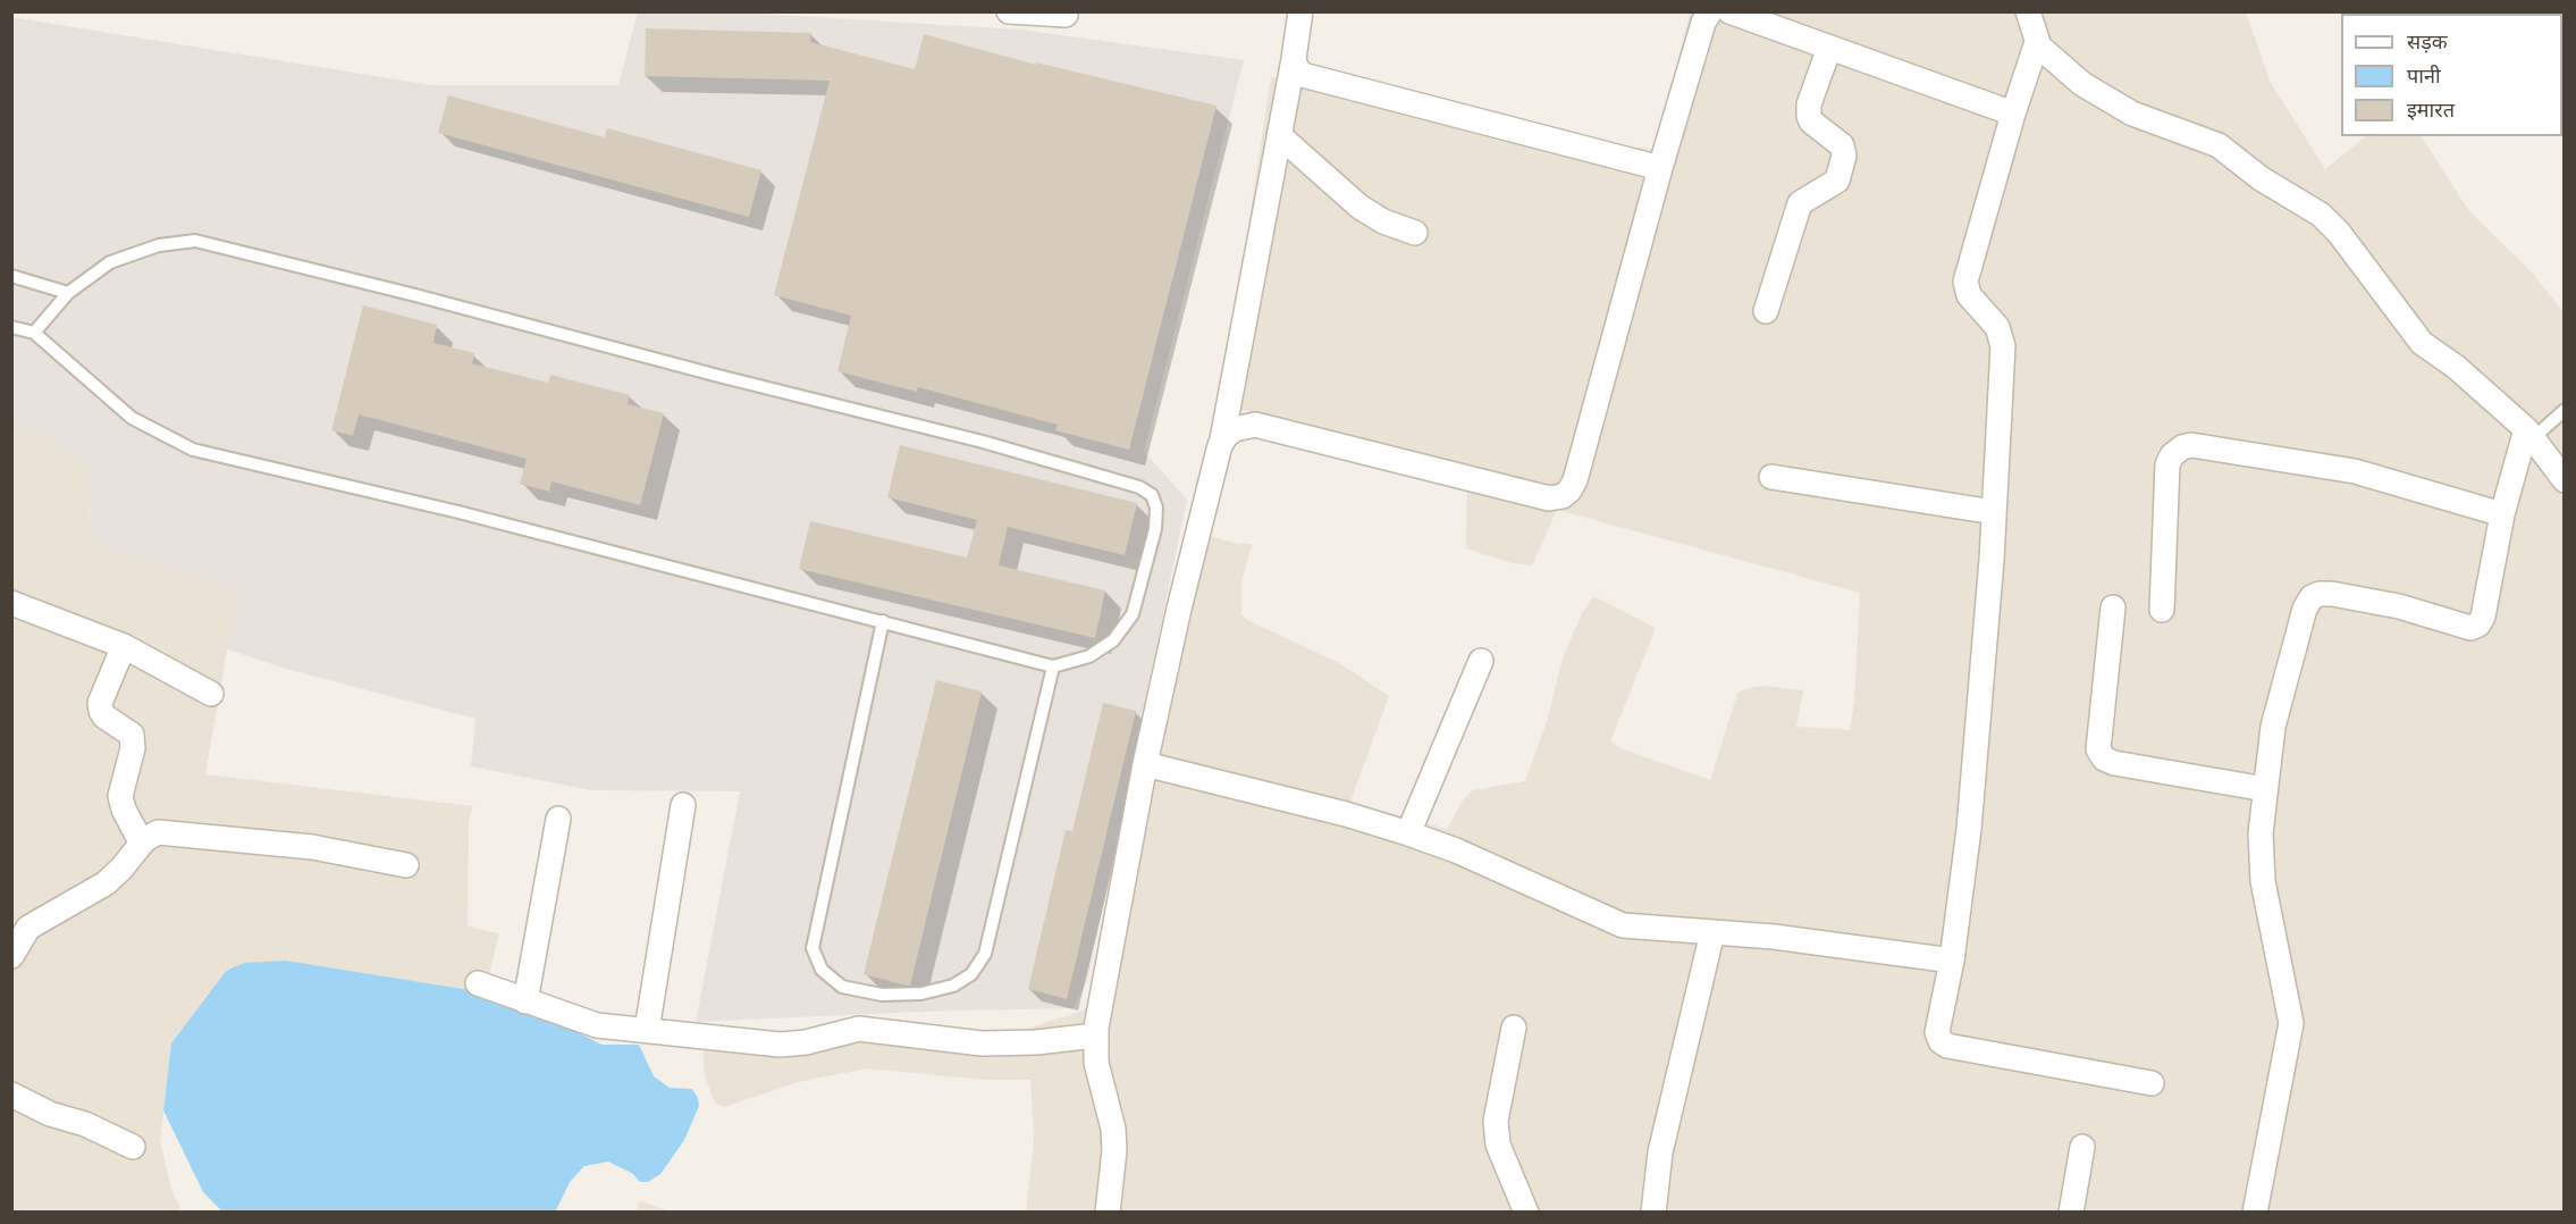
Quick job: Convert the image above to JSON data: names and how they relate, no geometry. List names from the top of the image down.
{
  "legend": ["सड़क", "पानी", "इमारत"]
}
